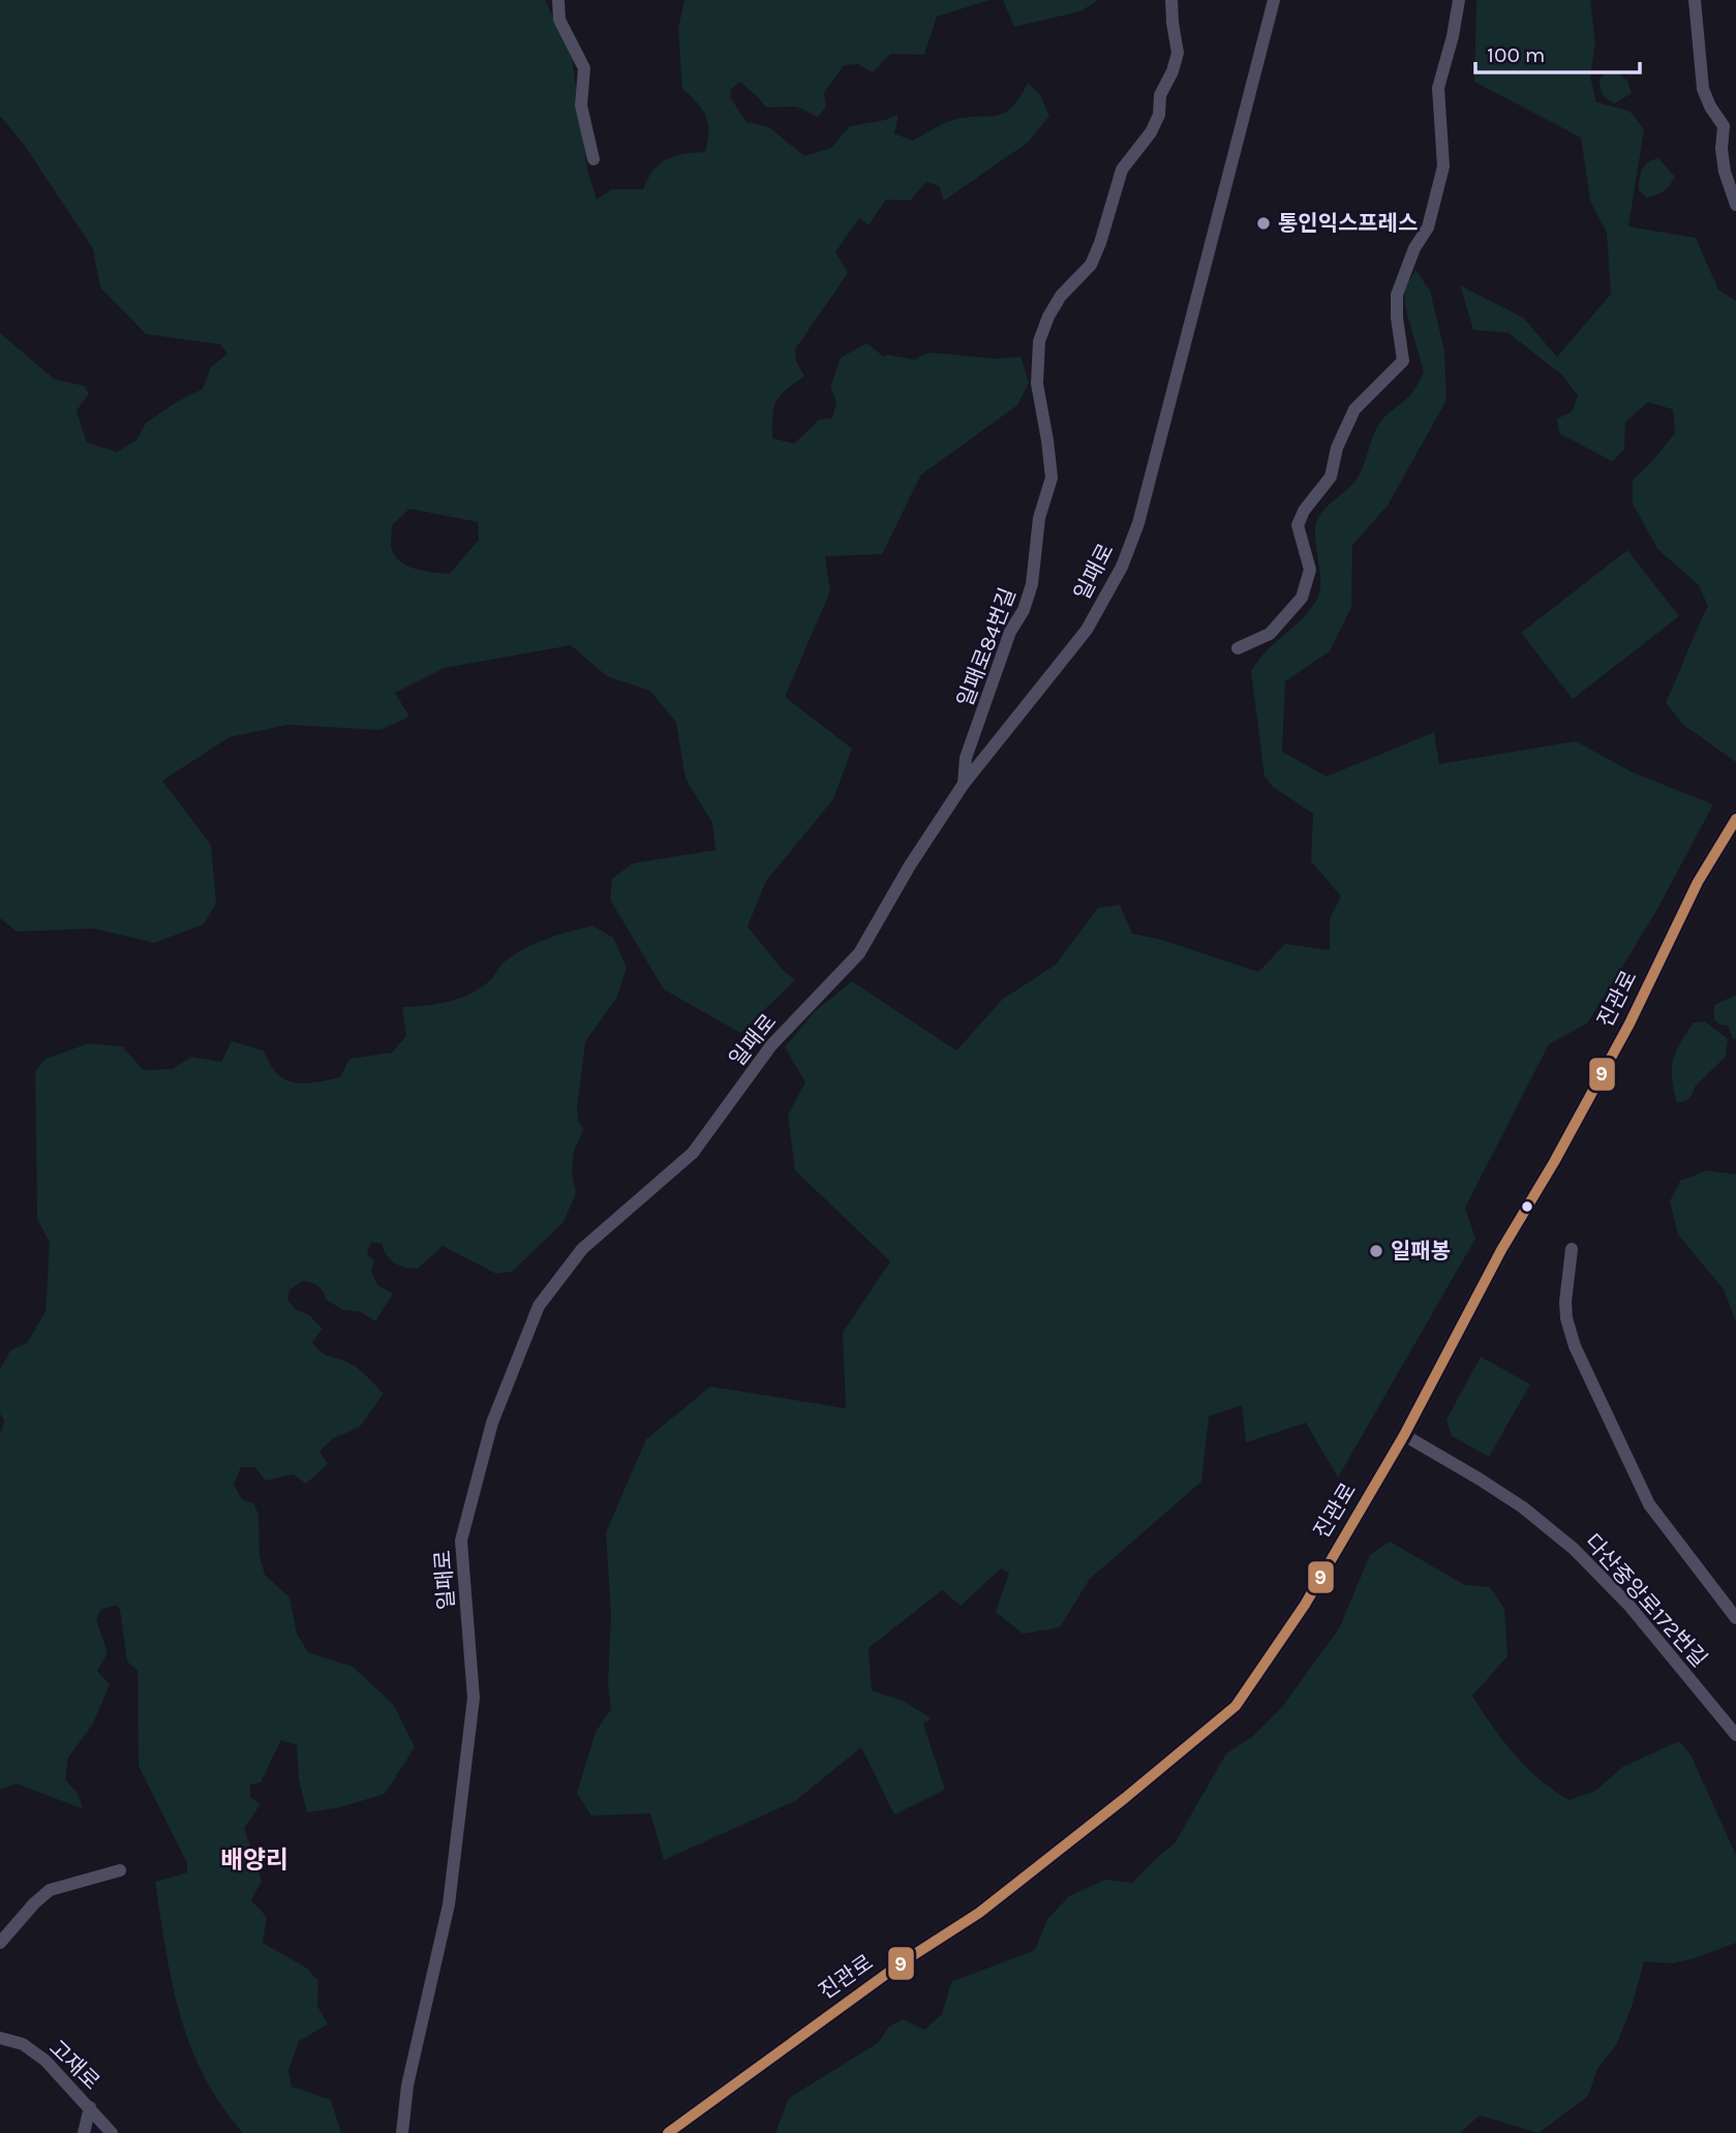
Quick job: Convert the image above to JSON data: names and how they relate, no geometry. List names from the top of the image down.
{
  "streets": {
    "main road": ["진관로"],
    "street": [
      "일패로",
      "일패로84번길",
      "다산중앙로172번길",
      "고재로"
    ]
  },
  "crossings": [
    ["일패로", "일패로84번길"],
    ["진관로", "다산중앙로172번길"]
  ],
  "districts": ["배양리"],
  "places": ["통인익스프레스", "일패봉"],
  "lines": ["transit line 9"],
  "scale_bar": "100 m"
}
